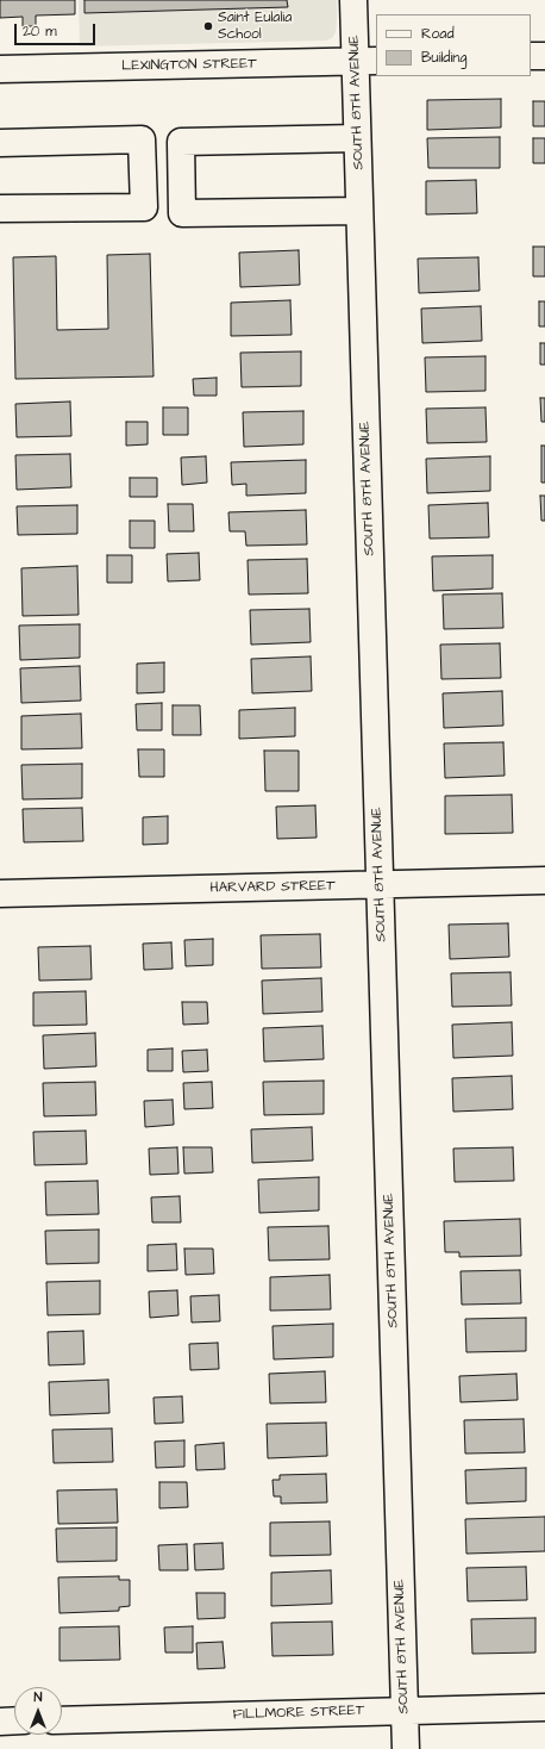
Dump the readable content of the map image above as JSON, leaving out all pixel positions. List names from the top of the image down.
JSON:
{
  "streets": {
    "street": [
      "LEXINGTON STREET",
      "SOUTH 8TH AVENUE",
      "HARVARD STREET",
      "FILLMORE STREET"
    ]
  },
  "crossings": [
    ["LEXINGTON STREET", "SOUTH 8TH AVENUE"],
    ["SOUTH 8TH AVENUE", "HARVARD STREET"],
    ["SOUTH 8TH AVENUE", "FILLMORE STREET"]
  ],
  "places": ["Saint Eulalia School"],
  "legend": ["Road", "Building"],
  "scale_bar": "20 m",
  "north": "top"
}
